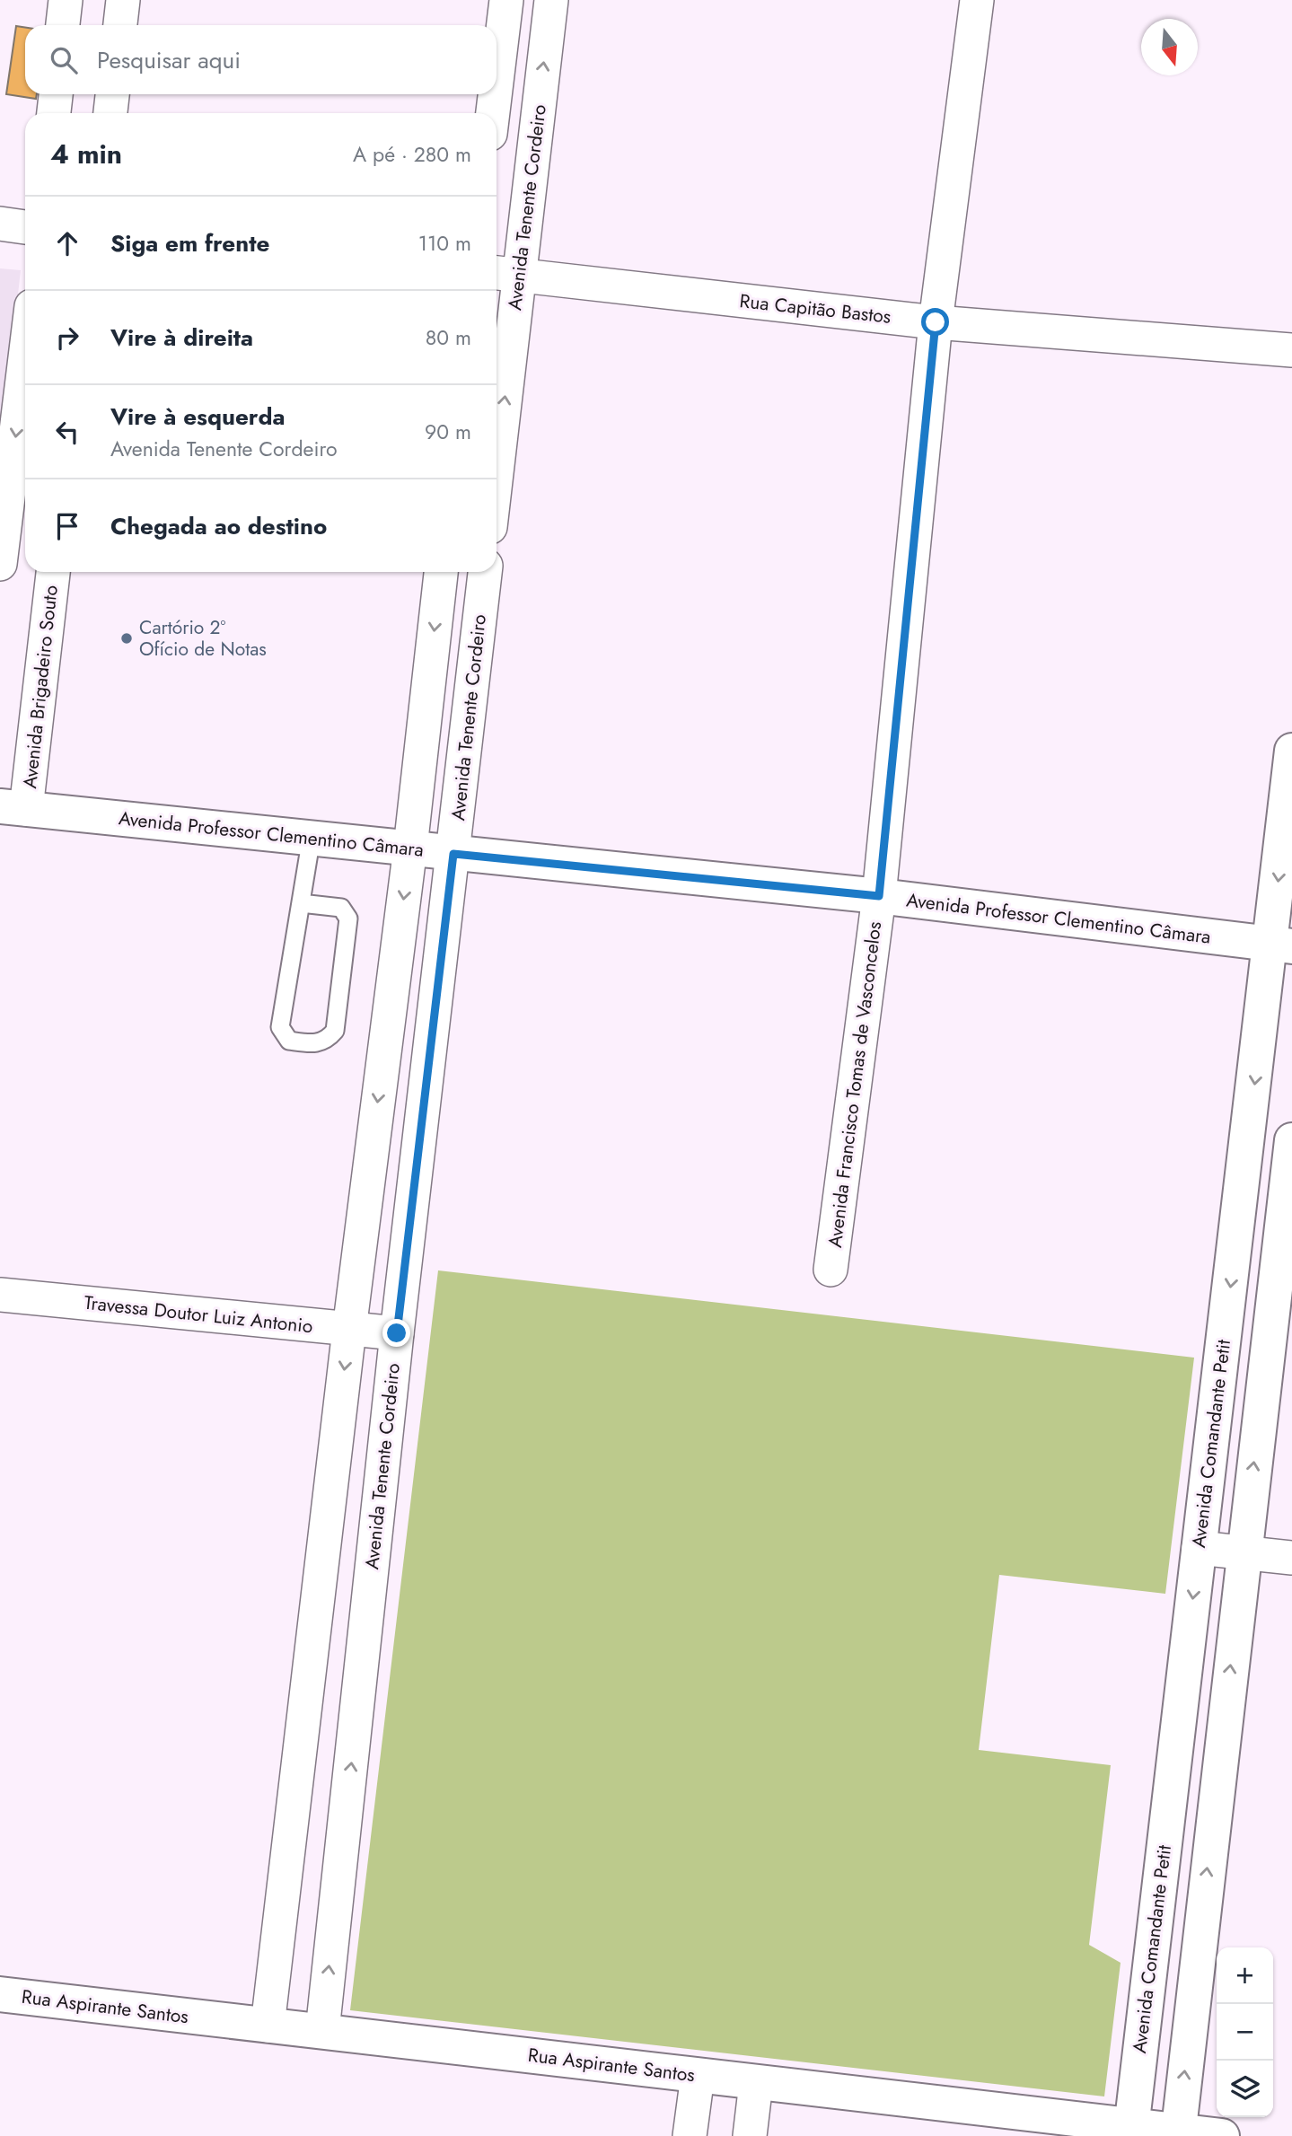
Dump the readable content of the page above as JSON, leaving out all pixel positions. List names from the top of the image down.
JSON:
{
  "streets": {
    "main road": ["Avenida Professor Clementino Câmara", "Avenida Comandante Petit", "Rua Aspirante Santos"],
    "street": [
      "Avenida Tenente Cordeiro",
      "Rua Capitão Bastos",
      "Avenida Brigadeiro Souto",
      "Avenida Francisco Tomas de Vasconcelos",
      "Travessa Doutor Luiz Antonio"
    ]
  },
  "crossings": [
    ["Avenida Tenente Cordeiro", "Rua Capitão Bastos"],
    ["Avenida Tenente Cordeiro", "Avenida Professor Clementino Câmara"],
    ["Avenida Tenente Cordeiro", "Travessa Doutor Luiz Antonio"],
    ["Avenida Tenente Cordeiro", "Rua Aspirante Santos"],
    ["Rua Capitão Bastos", "Avenida Francisco Tomas de Vasconcelos"],
    ["Avenida Brigadeiro Souto", "Avenida Professor Clementino Câmara"],
    ["Avenida Professor Clementino Câmara", "Avenida Francisco Tomas de Vasconcelos"],
    ["Avenida Professor Clementino Câmara", "Avenida Comandante Petit"],
    ["Avenida Comandante Petit", "Rua Aspirante Santos"]
  ],
  "places": ["Cartório 2º Ofício de Notas"],
  "north": "bottom",
  "page": {
    "search": "Pesquisar aqui",
    "heading": ["4 min", "A pé · 280 m"],
    "list": [
      ["Siga em frente", "110 m"],
      ["Vire à direita", "80 m"],
      ["Vire à esquerda", "Avenida Tenente Cordeiro", "90 m"],
      "Chegada ao destino"
    ],
    "map_buttons": ["+", "−"]
  }
}
